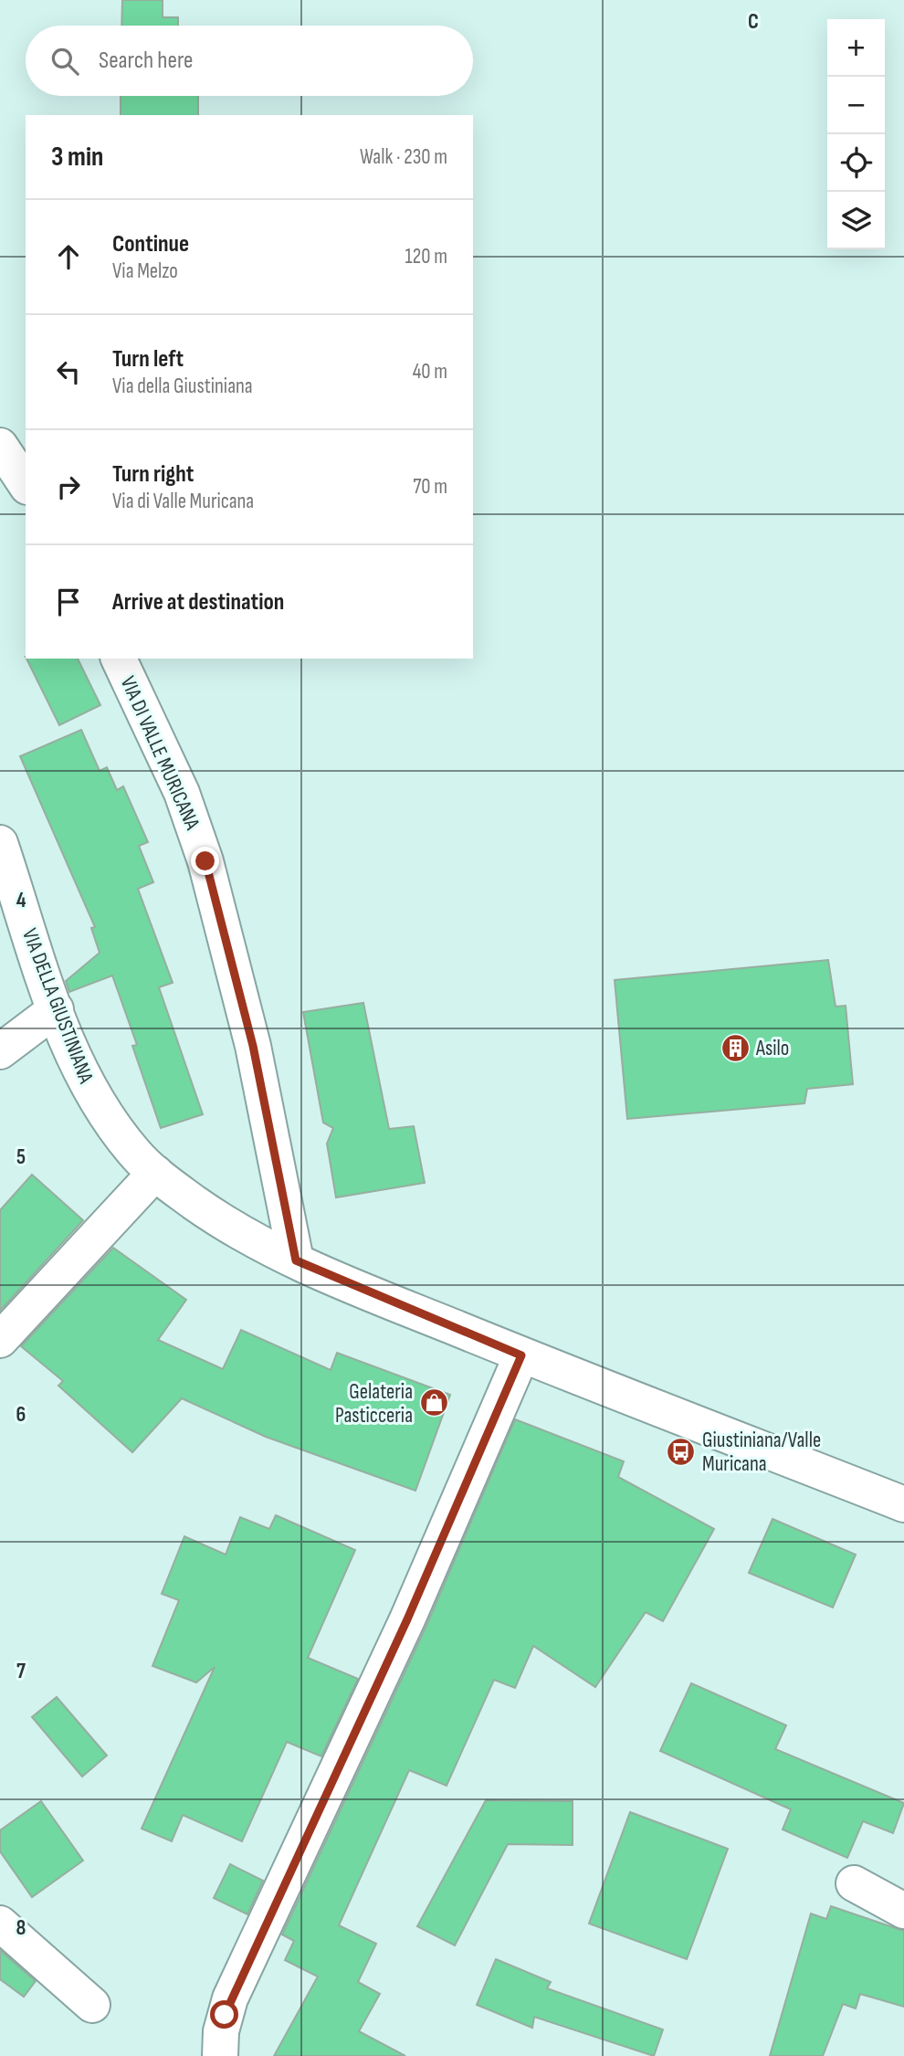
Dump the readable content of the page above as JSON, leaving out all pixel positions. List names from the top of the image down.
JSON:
{
  "streets": {
    "street": ["VIA DI VALLE MURICANA", "VIA DELLA GIUSTINIANA"]
  },
  "crossings": [
    ["VIA DI VALLE MURICANA", "VIA DELLA GIUSTINIANA"]
  ],
  "places": {
    "building": ["Asilo"],
    "shop": ["Gelateria Pasticceria"],
    "bus stop": ["Giustiniana/Valle Muricana"]
  },
  "page": {
    "map_buttons": ["+", "−"],
    "search": "Search here",
    "heading": ["3 min", "Walk · 230 m"],
    "list": [
      ["Continue", "Via Melzo", "120 m"],
      ["Turn left", "Via della Giustiniana", "40 m"],
      ["Turn right", "Via di Valle Muricana", "70 m"],
      "Arrive at destination"
    ]
  },
  "grid": {
    "columns": ["C"],
    "rows": [
      "4",
      "5",
      "6",
      "7",
      "8"
    ]
  }
}
